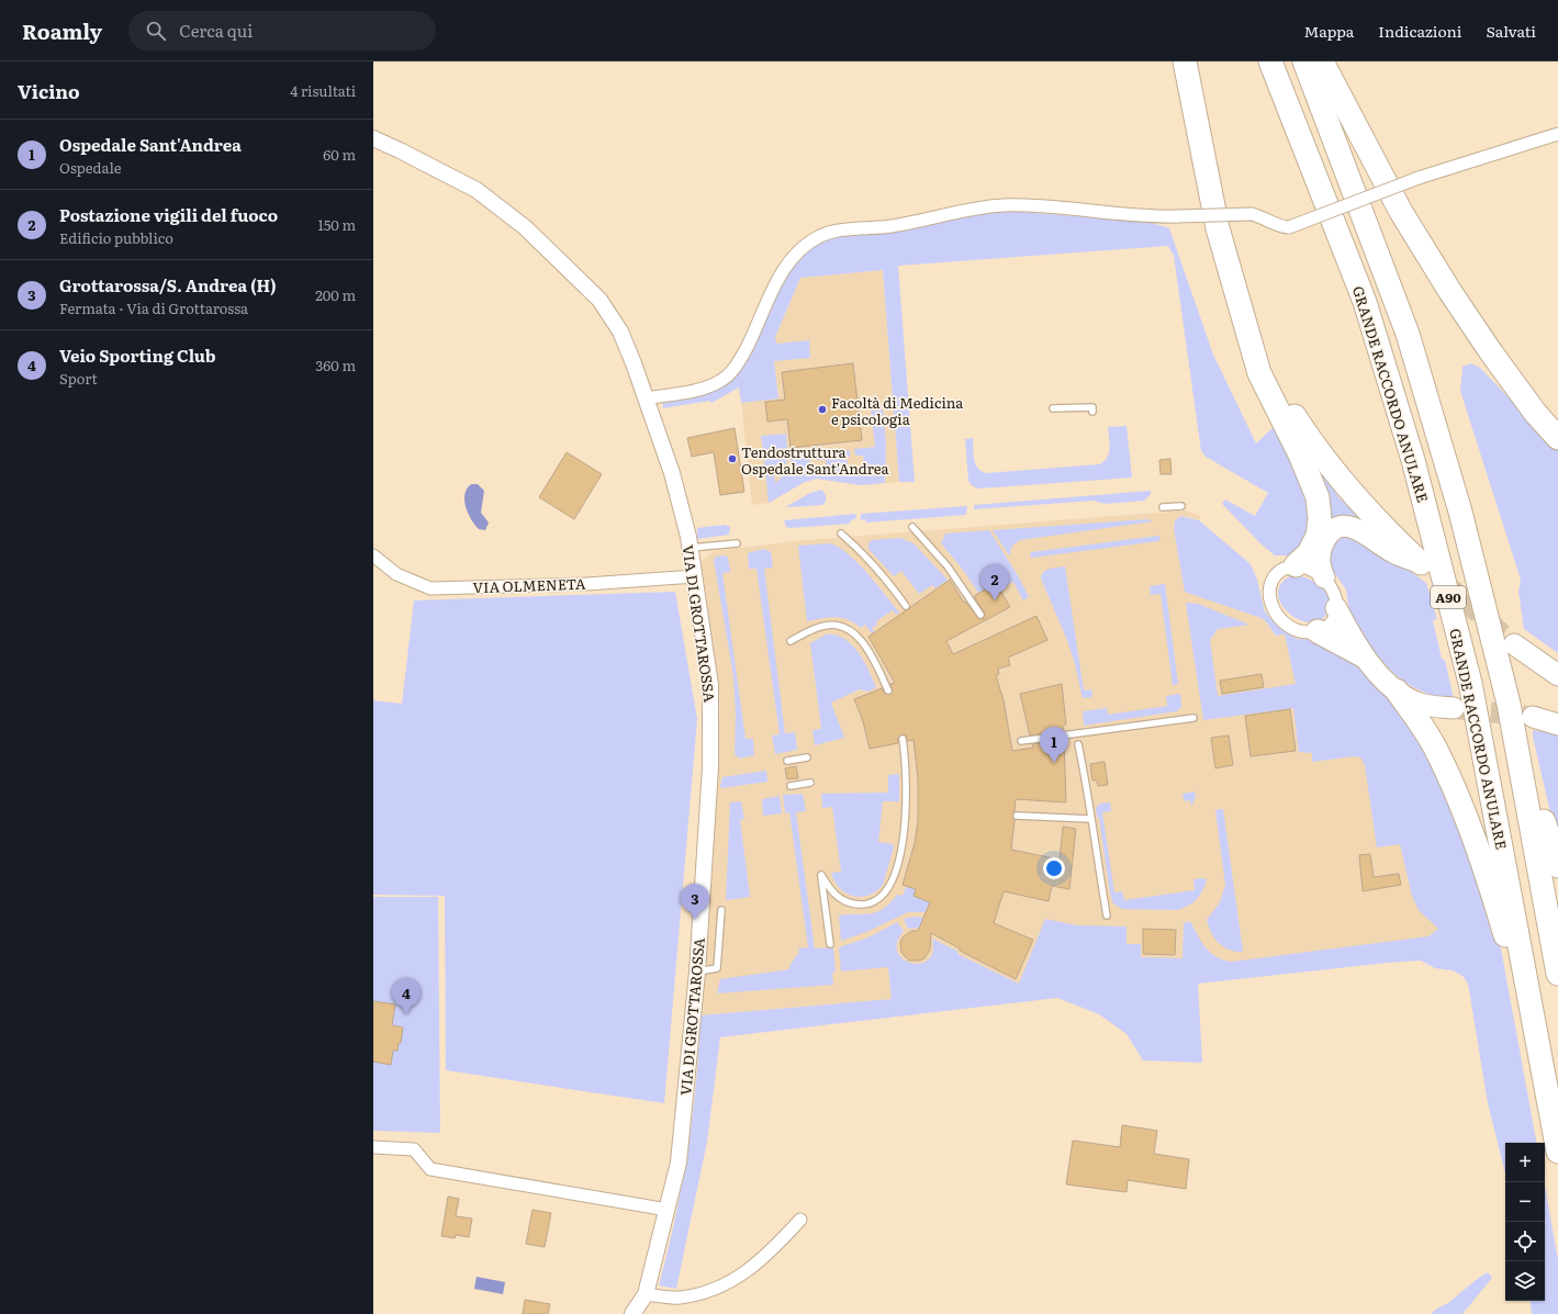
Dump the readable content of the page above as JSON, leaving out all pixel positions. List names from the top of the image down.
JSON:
{
  "streets": {
    "highway": ["GRANDE RACCORDO ANULARE", "A90"],
    "street": ["VIA OLMENETA", "VIA DI GROTTAROSSA"]
  },
  "crossings": [
    ["VIA OLMENETA", "VIA DI GROTTAROSSA"]
  ],
  "places": ["Facoltà di Medicina e psicologia", "Tendostruttura Ospedale Sant'Andrea"],
  "page": {
    "header": "Roamly",
    "search": "Cerca qui",
    "nav": ["Mappa", "Indicazioni", "Salvati"],
    "heading": ["Vicino", "4 risultati"],
    "list": [
      {
        "mark": "1",
        "name": "Ospedale Sant'Andrea",
        "note": "Ospedale",
        "value": "60 m"
      },
      {
        "mark": "2",
        "name": "Postazione vigili del fuoco",
        "note": "Edificio pubblico",
        "value": "150 m"
      },
      {
        "mark": "3",
        "name": "Grottarossa/S. Andrea (H)",
        "note": "Fermata · Via di Grottarossa",
        "value": "200 m"
      },
      {
        "mark": "4",
        "name": "Veio Sporting Club",
        "note": "Sport",
        "value": "360 m"
      }
    ],
    "pins": [
      "2",
      "1",
      "3",
      "4"
    ],
    "map_buttons": ["+", "−"]
  }
}
